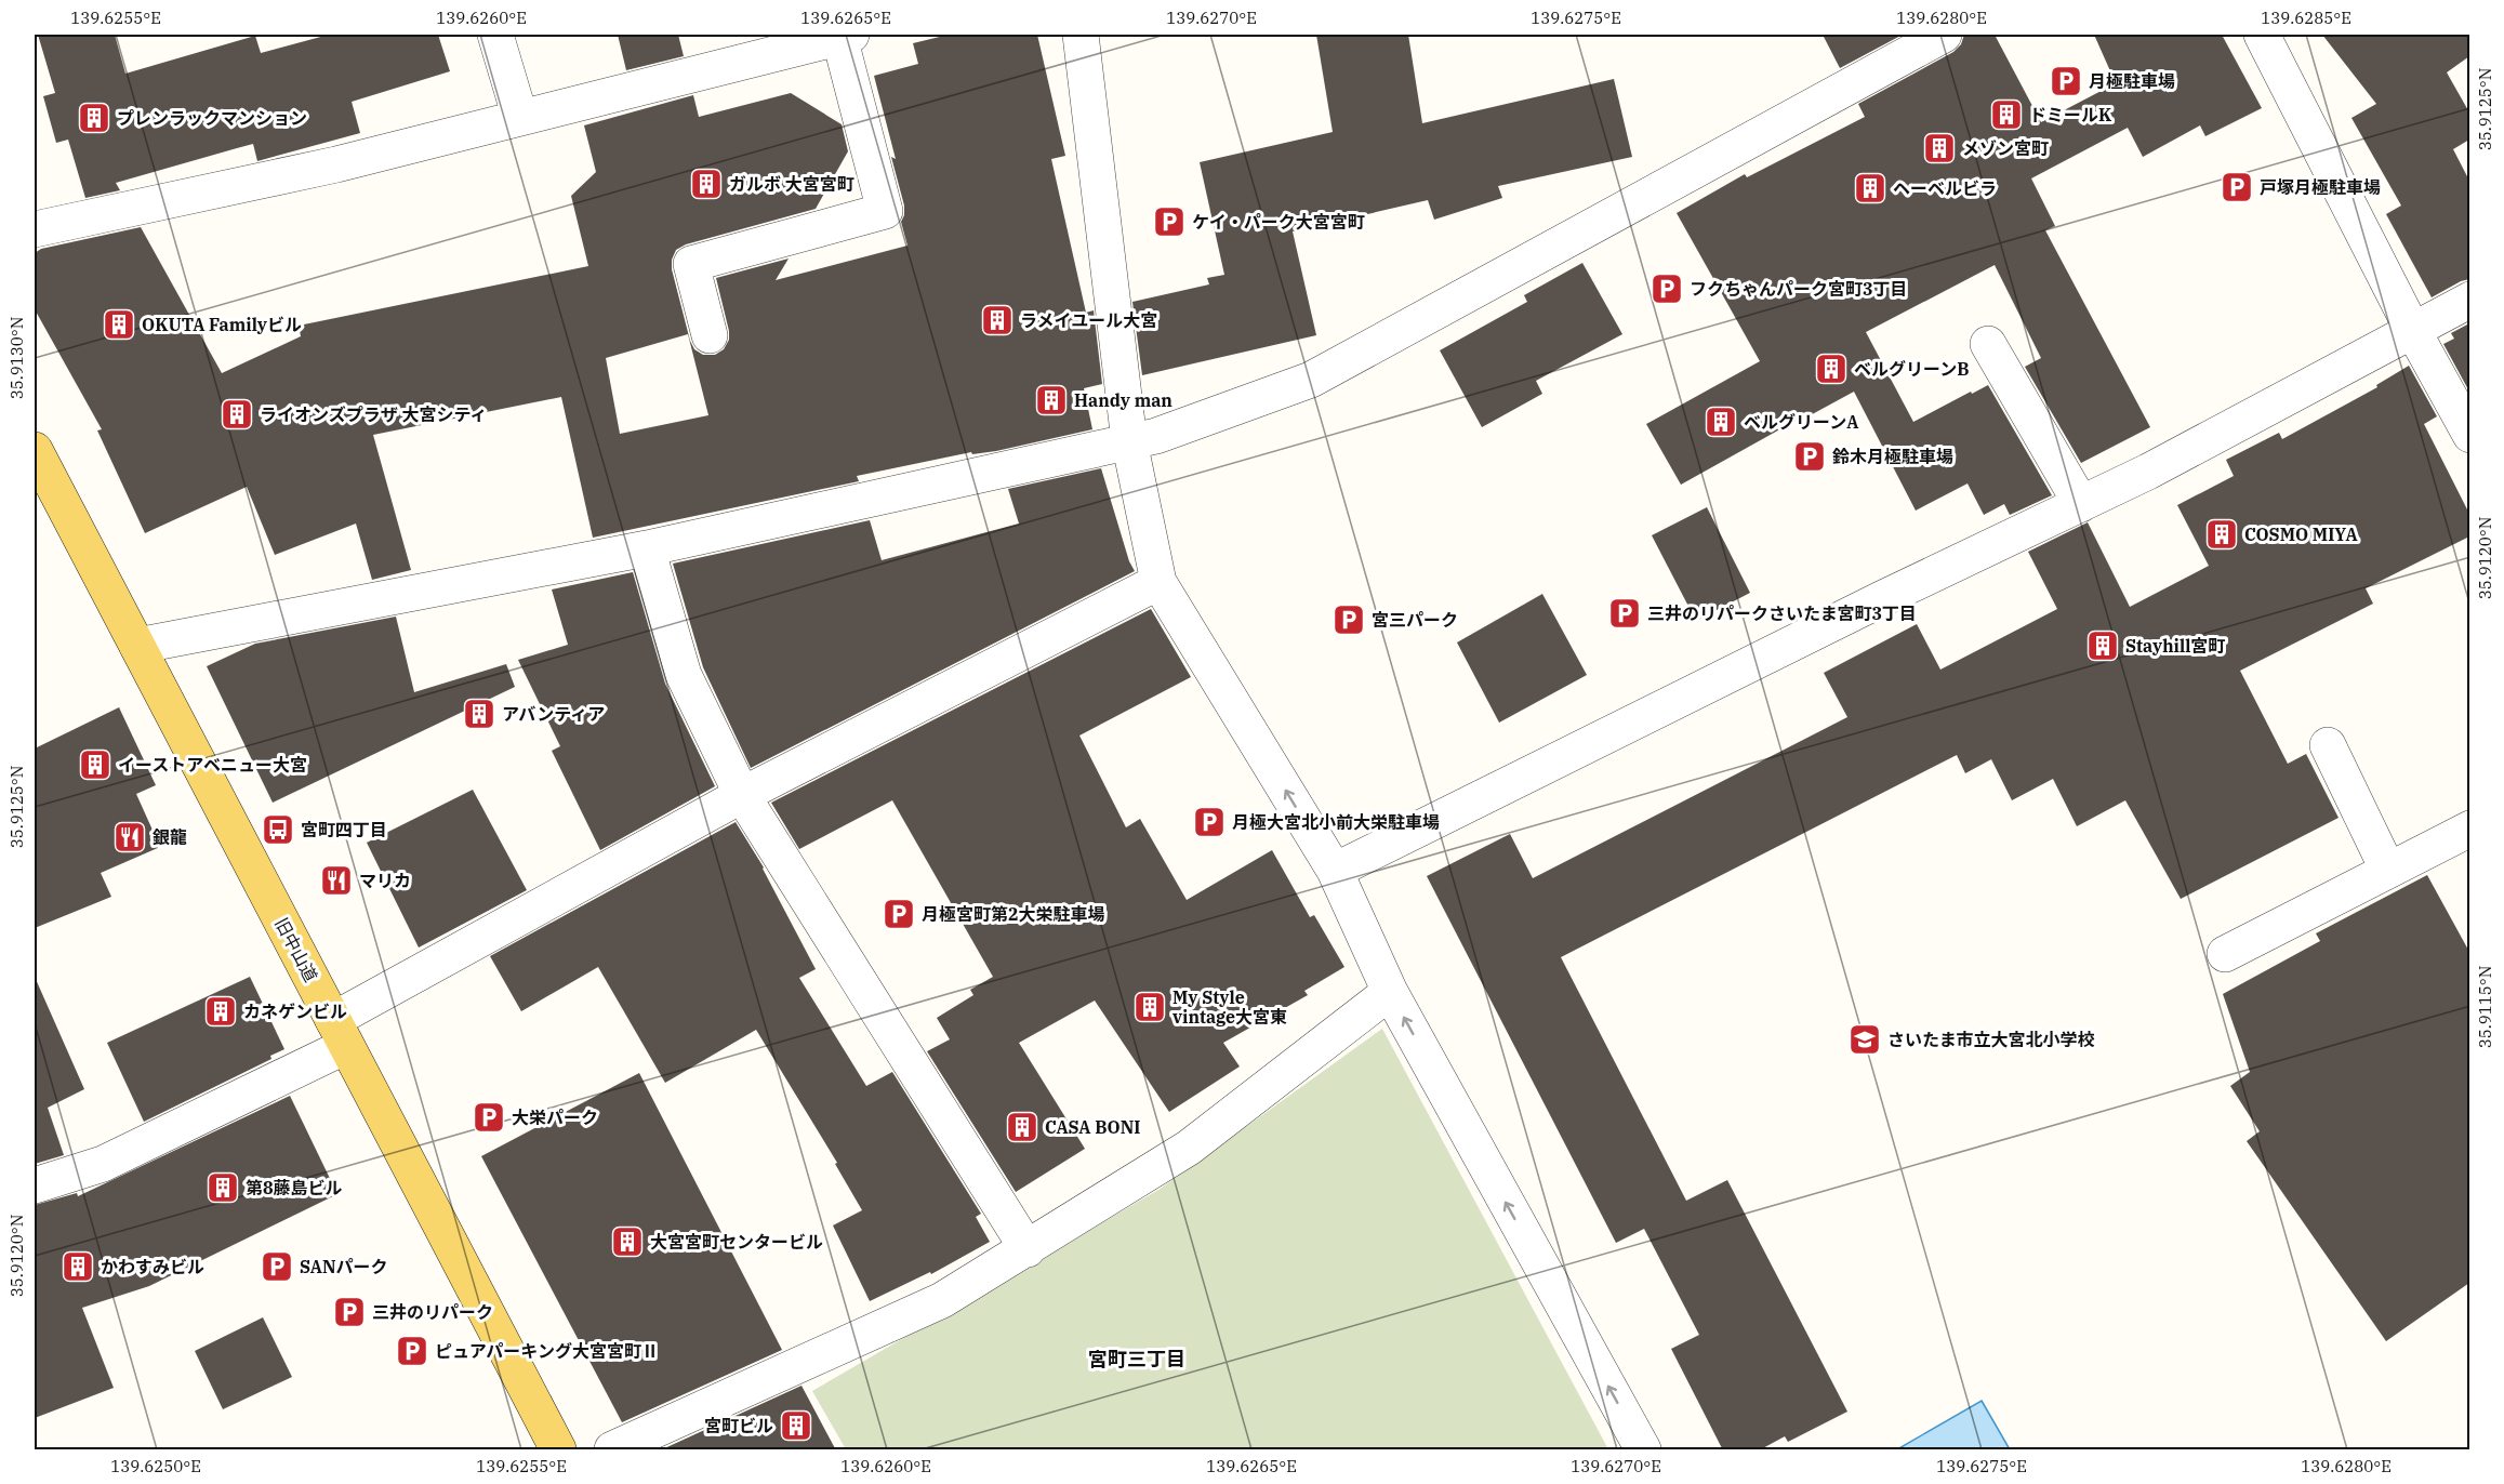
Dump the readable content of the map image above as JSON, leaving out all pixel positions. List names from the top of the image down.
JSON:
{
  "streets": {
    "main road": ["旧中山道"]
  },
  "districts": ["宮町三丁目"],
  "places": {
    "parking": [
      "月極駐車場",
      "戸塚月極駐車場",
      "ケイ・パーク大宮宮町",
      "フクちゃんパーク宮町3丁目",
      "鈴木月極駐車場",
      "三井のリパークさいたま宮町3丁目",
      "宮三パーク",
      "月極大宮北小前大栄駐車場",
      "月極宮町第2大栄駐車場",
      "大栄パーク",
      "SANパーク",
      "三井のリパーク",
      "ピュアパーキング大宮宮町Ⅱ"
    ],
    "building": [
      "ドミールK",
      "プレンラックマンション",
      "メゾン宮町",
      "ガルボ 大宮宮町",
      "ヘーベルビラ",
      "ラメイユール大宮",
      "OKUTA Familyビル",
      "ベルグリーンB",
      "Handy man",
      "ライオンズプラザ 大宮シティ",
      "ベルグリーンA",
      "COSMO MIYA",
      "Stayhill宮町",
      "アバンティア",
      "イーストアベニュー大宮",
      "My Style vintage大宮東",
      "カネゲンビル",
      "CASA BONI",
      "第8藤島ビル",
      "大宮宮町センタービル",
      "かわすみビル",
      "宮町ビル"
    ],
    "bus stop": ["宮町四丁目"],
    "restaurant": ["銀龍", "マリカ"],
    "school or university": ["さいたま市立大宮北小学校"]
  },
  "coordinates": [
    "139.6255°E",
    "139.6260°E",
    "139.6265°E",
    "139.6270°E",
    "139.6275°E",
    "139.6280°E",
    "139.6285°E",
    "35.9125°N",
    "35.9130°N",
    "35.9120°N",
    "35.9115°N",
    "139.6250°E"
  ]
}
